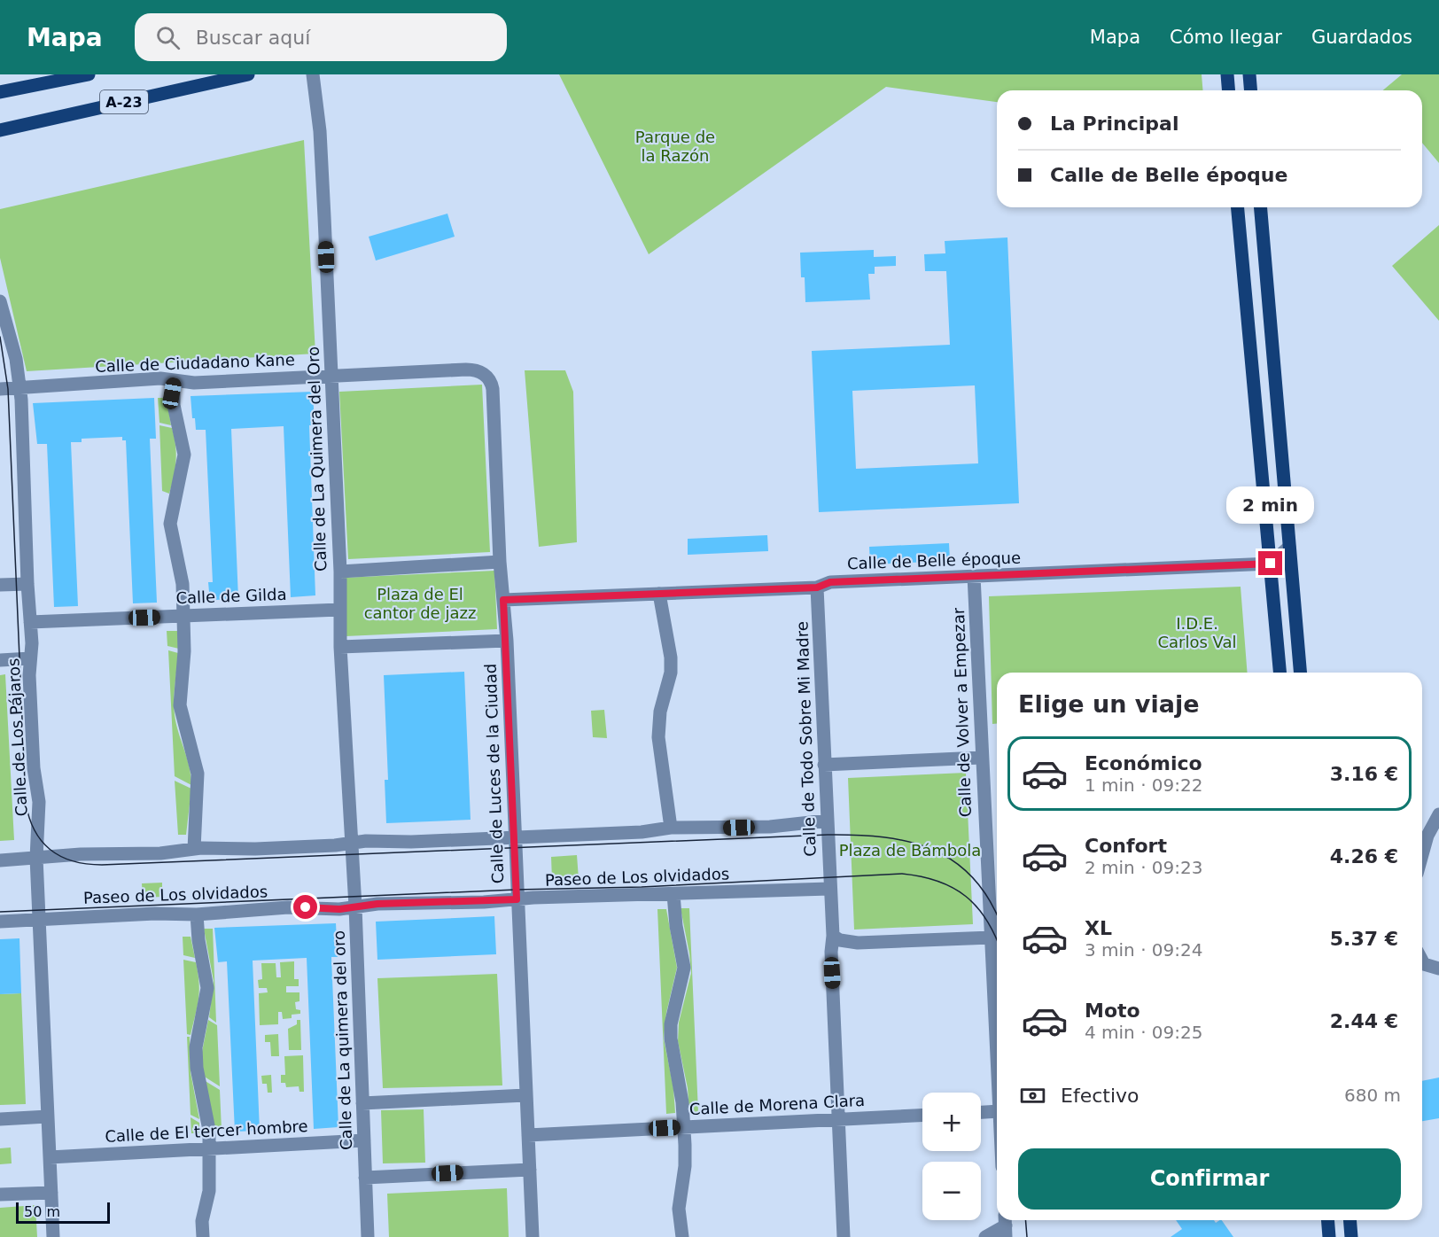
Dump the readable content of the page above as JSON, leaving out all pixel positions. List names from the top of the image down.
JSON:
{
  "streets": {
    "main road": ["A-23"],
    "street": [
      "Calle de Ciudadano Kane",
      "Calle de La Quimera del Oro",
      "Calle de Belle époque",
      "Calle de Gilda",
      "Calle de Volver a Empezar",
      "Calle de Los Pájaros",
      "Calle de Todo Sobre Mi Madre",
      "Calle de Luces de la Ciudad",
      "Paseo de Los olvidados",
      "Calle de La quimera del oro",
      "Calle de Morena Clara",
      "Calle de El tercer hombre"
    ]
  },
  "crossings": [
    ["Calle de Ciudadano Kane", "Calle de La Quimera del Oro"],
    ["Calle de Ciudadano Kane", "Calle de Los Pájaros"],
    ["Calle de Ciudadano Kane", "Calle de Luces de la Ciudad"],
    ["Calle de La Quimera del Oro", "Calle de Gilda"],
    ["Calle de La Quimera del Oro", "Calle de La quimera del oro"],
    ["Calle de Belle époque", "Calle de Volver a Empezar"],
    ["Calle de Belle époque", "Calle de Todo Sobre Mi Madre"],
    ["Calle de Belle époque", "Calle de Luces de la Ciudad"],
    ["Calle de Gilda", "Calle de Los Pájaros"],
    ["Calle de Los Pájaros", "Paseo de Los olvidados"],
    ["Calle de Los Pájaros", "Calle de El tercer hombre"],
    ["Calle de Todo Sobre Mi Madre", "Paseo de Los olvidados"],
    ["Calle de Luces de la Ciudad", "Paseo de Los olvidados"],
    ["Calle de Luces de la Ciudad", "Calle de Morena Clara"],
    ["Paseo de Los olvidados", "Calle de La quimera del oro"],
    ["Calle de La quimera del oro", "Calle de El tercer hombre"]
  ],
  "parks": [
    "Parque de la Razón",
    "Plaza de El cantor de jazz",
    "I.D.E. Carlos Val",
    "Plaza de Bámbola"
  ],
  "scale_bar": "50 m",
  "page": {
    "header": "Mapa",
    "search": "Buscar aquí",
    "nav": ["Mapa", "Cómo llegar", "Guardados"],
    "banner": ["La Principal", "Calle de Belle époque"],
    "bubble": "2 min",
    "heading": "Elige un viaje",
    "list": [
      {
        "name": "Económico",
        "note": "1 min · 09:22",
        "value": "3.16 €"
      },
      {
        "name": "Confort",
        "note": "2 min · 09:23",
        "value": "4.26 €"
      },
      {
        "name": "XL",
        "note": "3 min · 09:24",
        "value": "5.37 €"
      },
      {
        "name": "Moto",
        "note": "4 min · 09:25",
        "value": "2.44 €"
      }
    ],
    "pay": ["Efectivo", "680 m"],
    "map_buttons": ["+", "−"],
    "buttons": "Confirmar",
    "scale": "50 m"
  }
}
